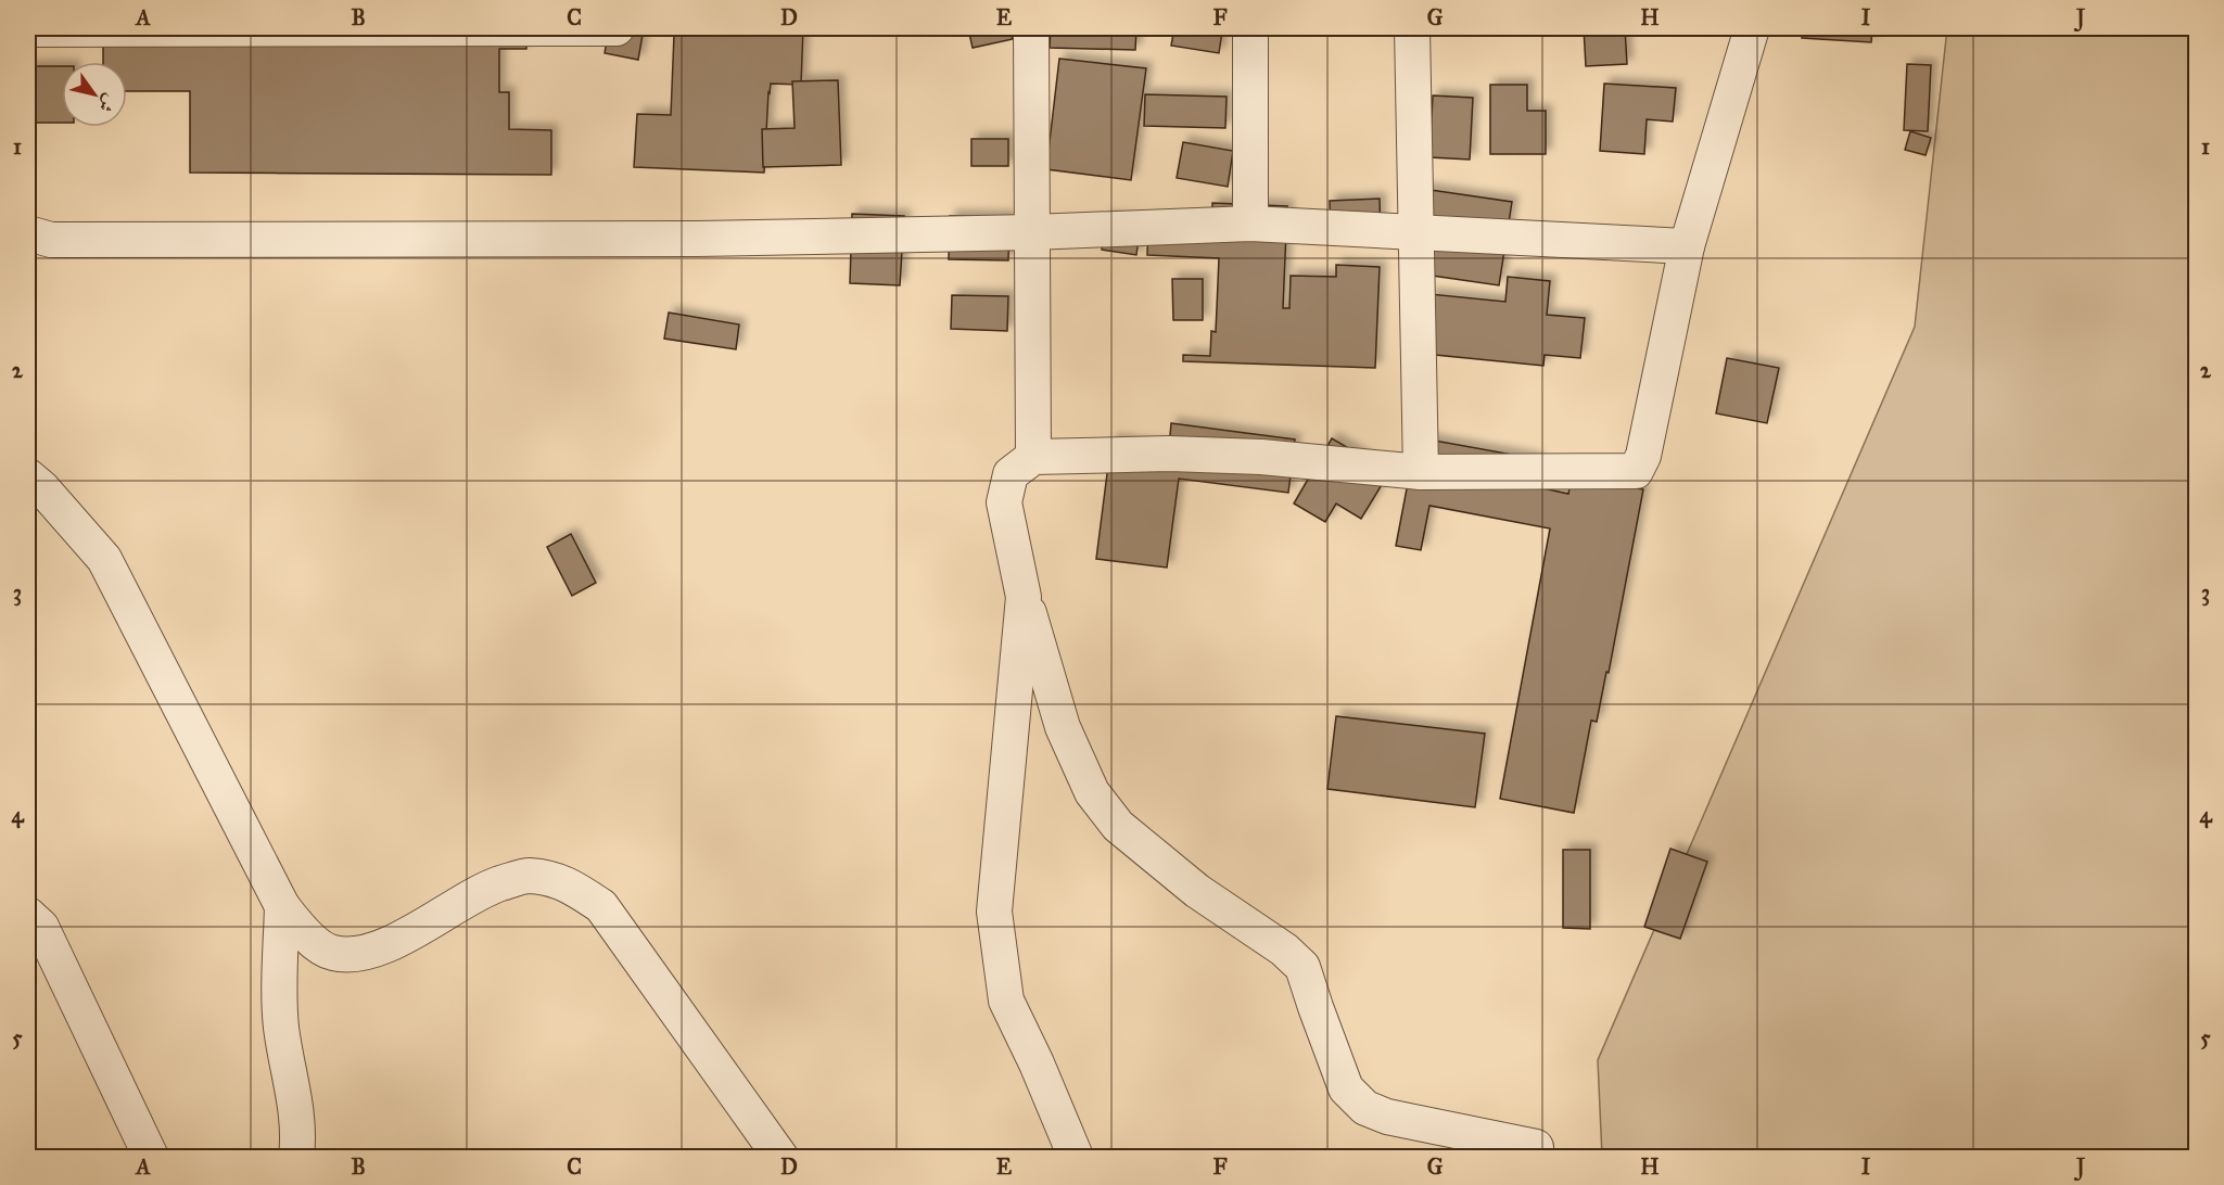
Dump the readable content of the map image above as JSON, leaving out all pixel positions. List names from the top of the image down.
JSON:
{
  "north": "bottom right",
  "grid": {
    "columns": [
      "A",
      "B",
      "C",
      "D",
      "E",
      "F",
      "G",
      "H",
      "I",
      "J"
    ],
    "rows": [
      "1",
      "2",
      "3",
      "4",
      "5"
    ]
  }
}
